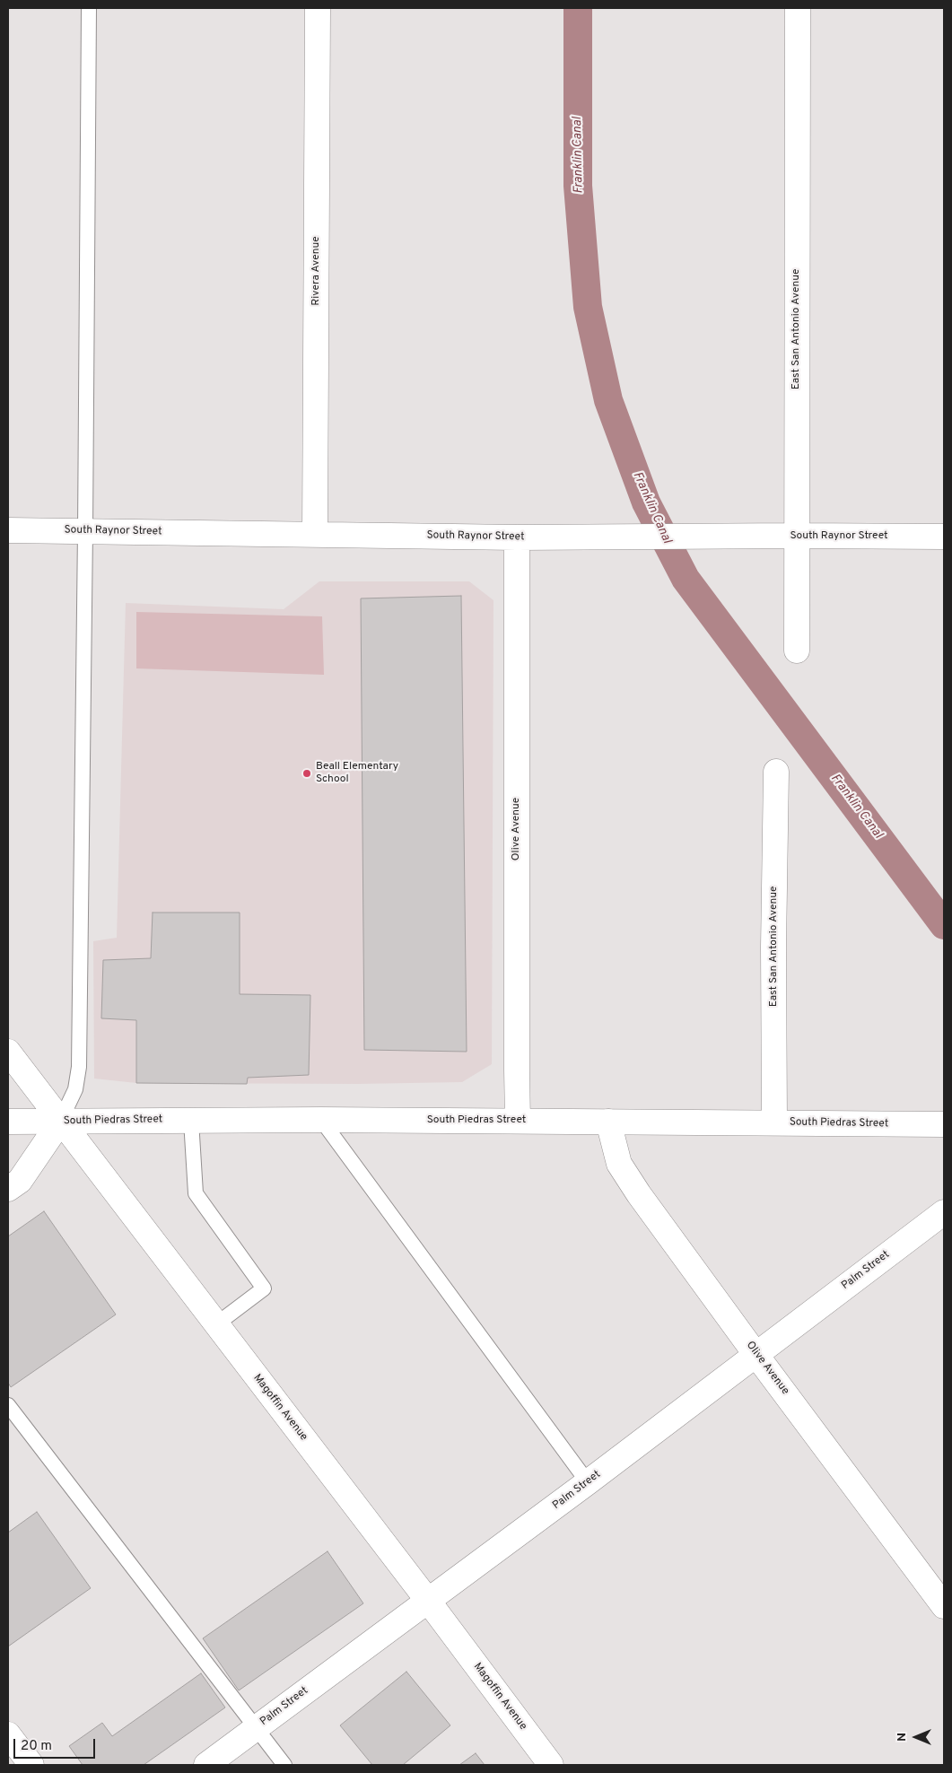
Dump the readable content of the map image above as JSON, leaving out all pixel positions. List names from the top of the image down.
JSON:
{
  "streets": {
    "street": [
      "Rivera Avenue",
      "East San Antonio Avenue",
      "South Raynor Street",
      "Olive Avenue",
      "South Piedras Street",
      "Palm Street",
      "Magoffin Avenue"
    ]
  },
  "crossings": [
    ["Rivera Avenue", "South Raynor Street"],
    ["East San Antonio Avenue", "South Raynor Street"],
    ["East San Antonio Avenue", "South Piedras Street"],
    ["South Raynor Street", "Olive Avenue"],
    ["Olive Avenue", "South Piedras Street"],
    ["Olive Avenue", "Palm Street"],
    ["South Piedras Street", "Magoffin Avenue"],
    ["Palm Street", "Magoffin Avenue"]
  ],
  "water": ["Franklin Canal"],
  "places": ["Beall Elementary School"],
  "scale_bar": "20 m",
  "north": "left"
}
